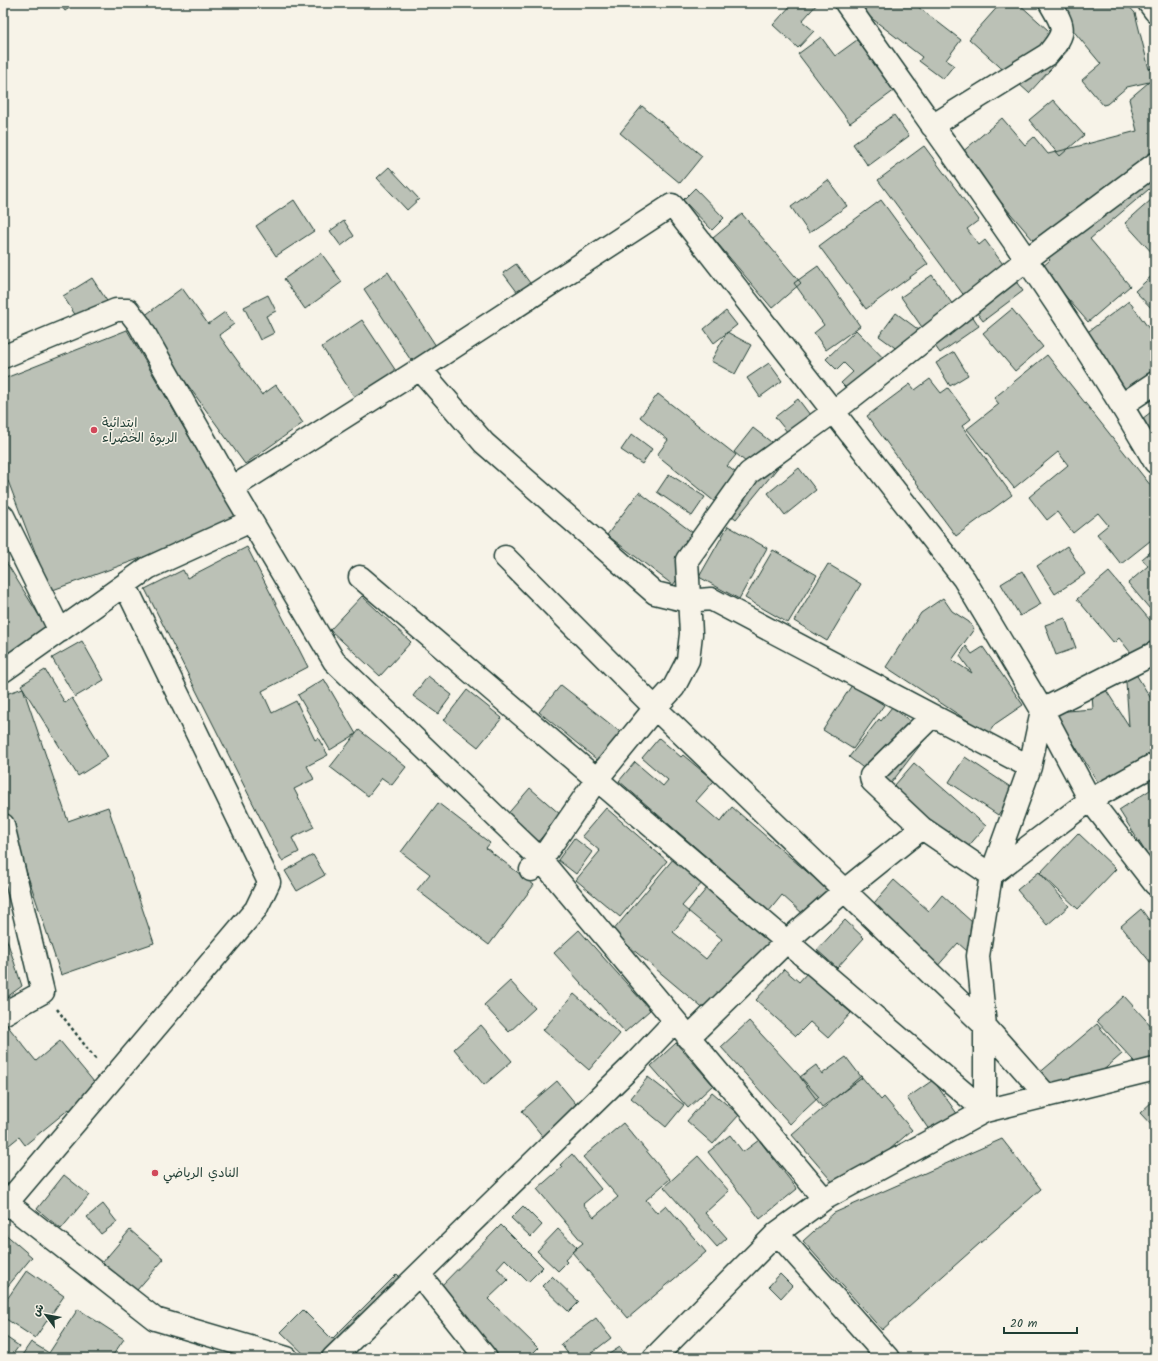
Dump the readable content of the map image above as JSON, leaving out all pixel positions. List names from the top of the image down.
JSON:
{
  "places": ["ابتدائية الربوة الخضراء", "النادي الرياضي"],
  "scale_bar": "20 m",
  "north": "top left"
}
